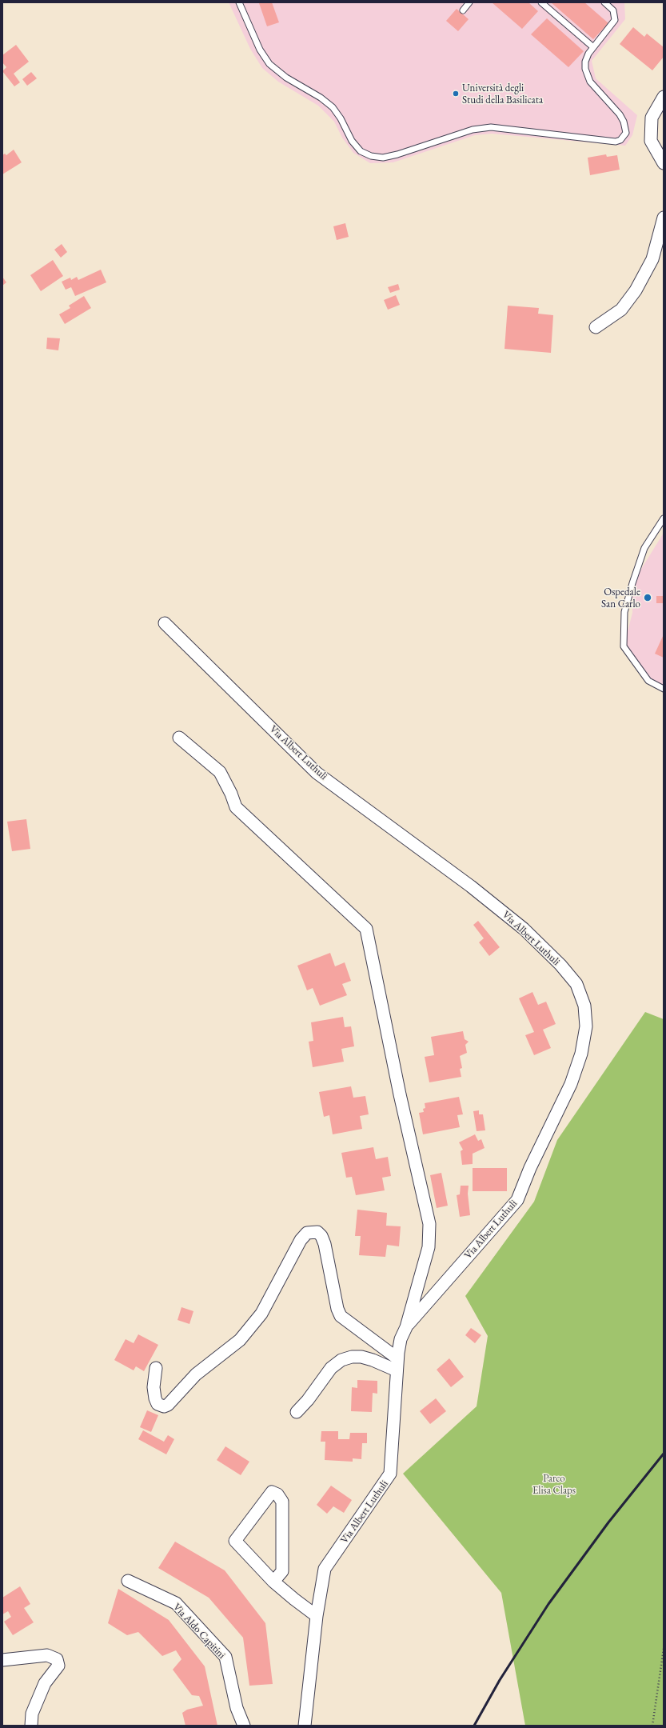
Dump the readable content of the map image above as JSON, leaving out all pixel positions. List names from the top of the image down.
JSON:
{
  "streets": {
    "street": ["Via Albert Luthuli", "Via Aldo Capitini"]
  },
  "parks": ["Parco Elisa Claps"],
  "places": ["Università degli Studi della Basilicata", "Ospedale San Carlo"]
}
